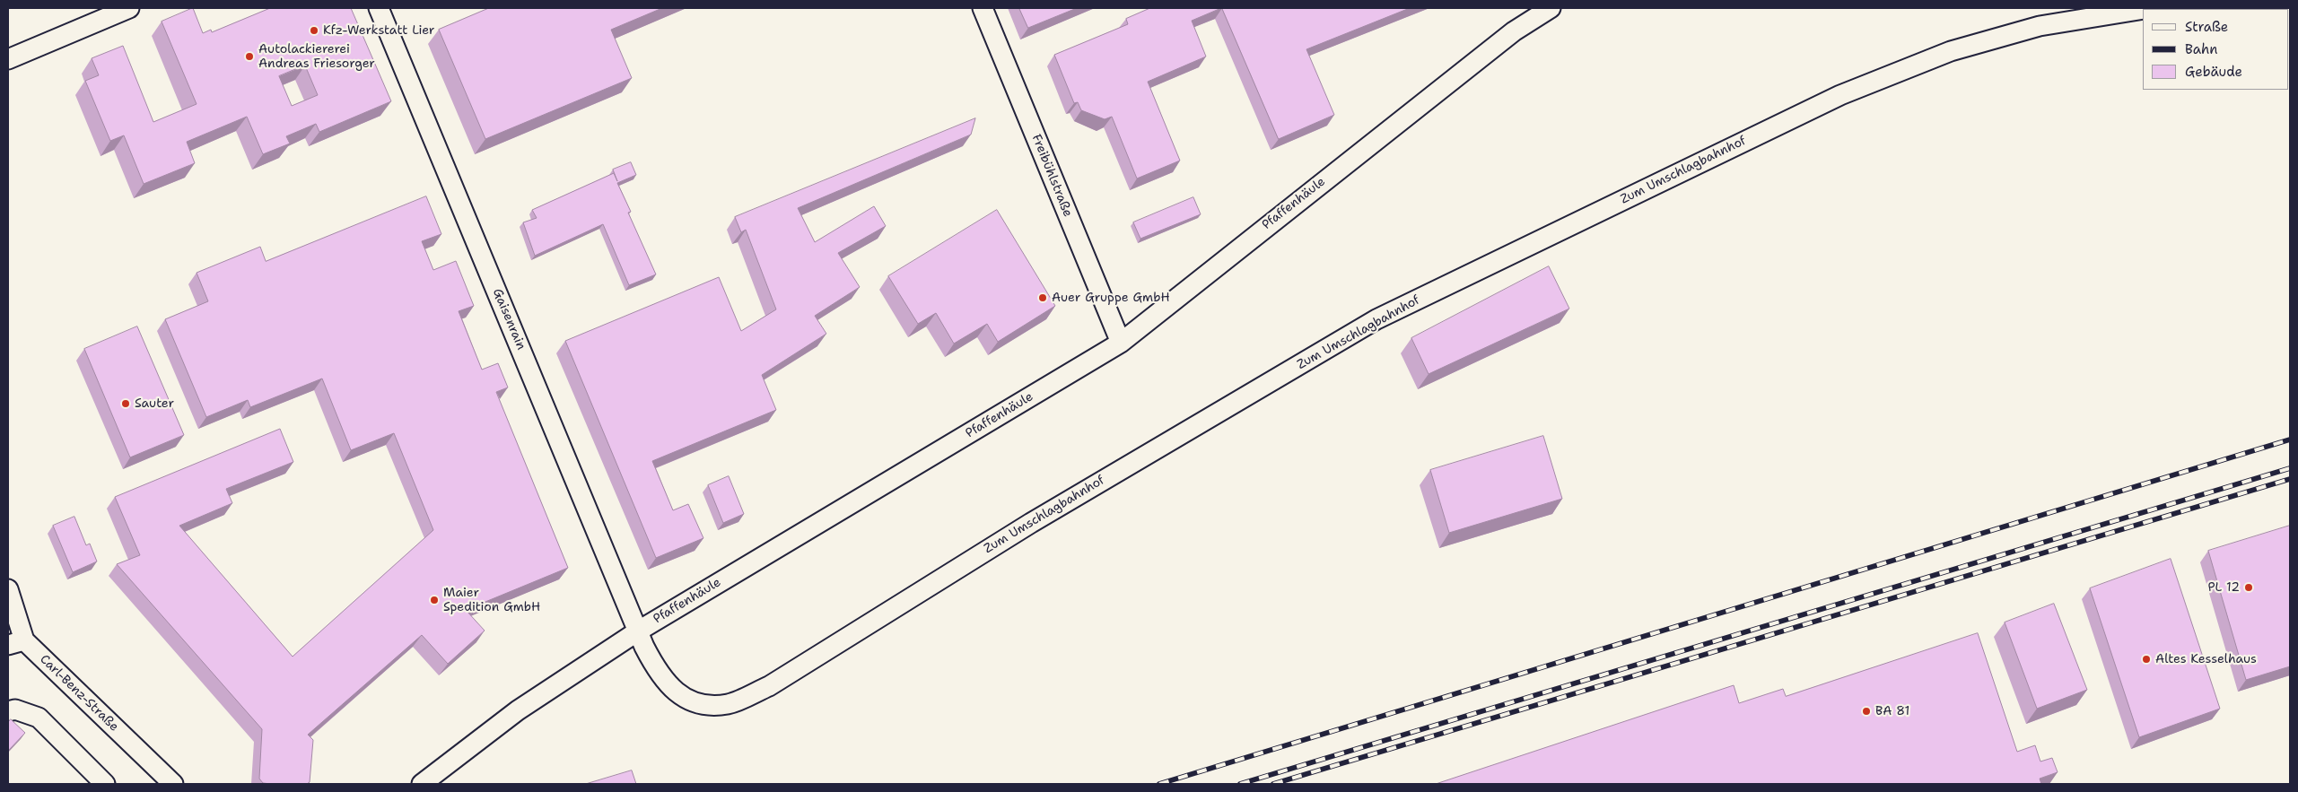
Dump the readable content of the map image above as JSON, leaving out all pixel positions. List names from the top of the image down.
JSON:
{
  "streets": {
    "street": [
      "Zum Umschlagbahnhof",
      "Freibühlstraße",
      "Pfaffenhäule",
      "Gaisenrain",
      "Carl-Benz-Straße"
    ]
  },
  "crossings": [
    ["Zum Umschlagbahnhof", "Pfaffenhäule"],
    ["Zum Umschlagbahnhof", "Gaisenrain"],
    ["Freibühlstraße", "Pfaffenhäule"],
    ["Pfaffenhäule", "Gaisenrain"]
  ],
  "places": [
    "Kfz-Werkstatt Lier",
    "Autolackiererei Andreas Friesorger",
    "Auer Gruppe GmbH",
    "Sauter",
    "PL 12",
    "Maier Spedition GmbH",
    "Altes Kesselhaus",
    "BA 81"
  ],
  "legend": ["Straße", "Bahn", "Gebäude"]
}
